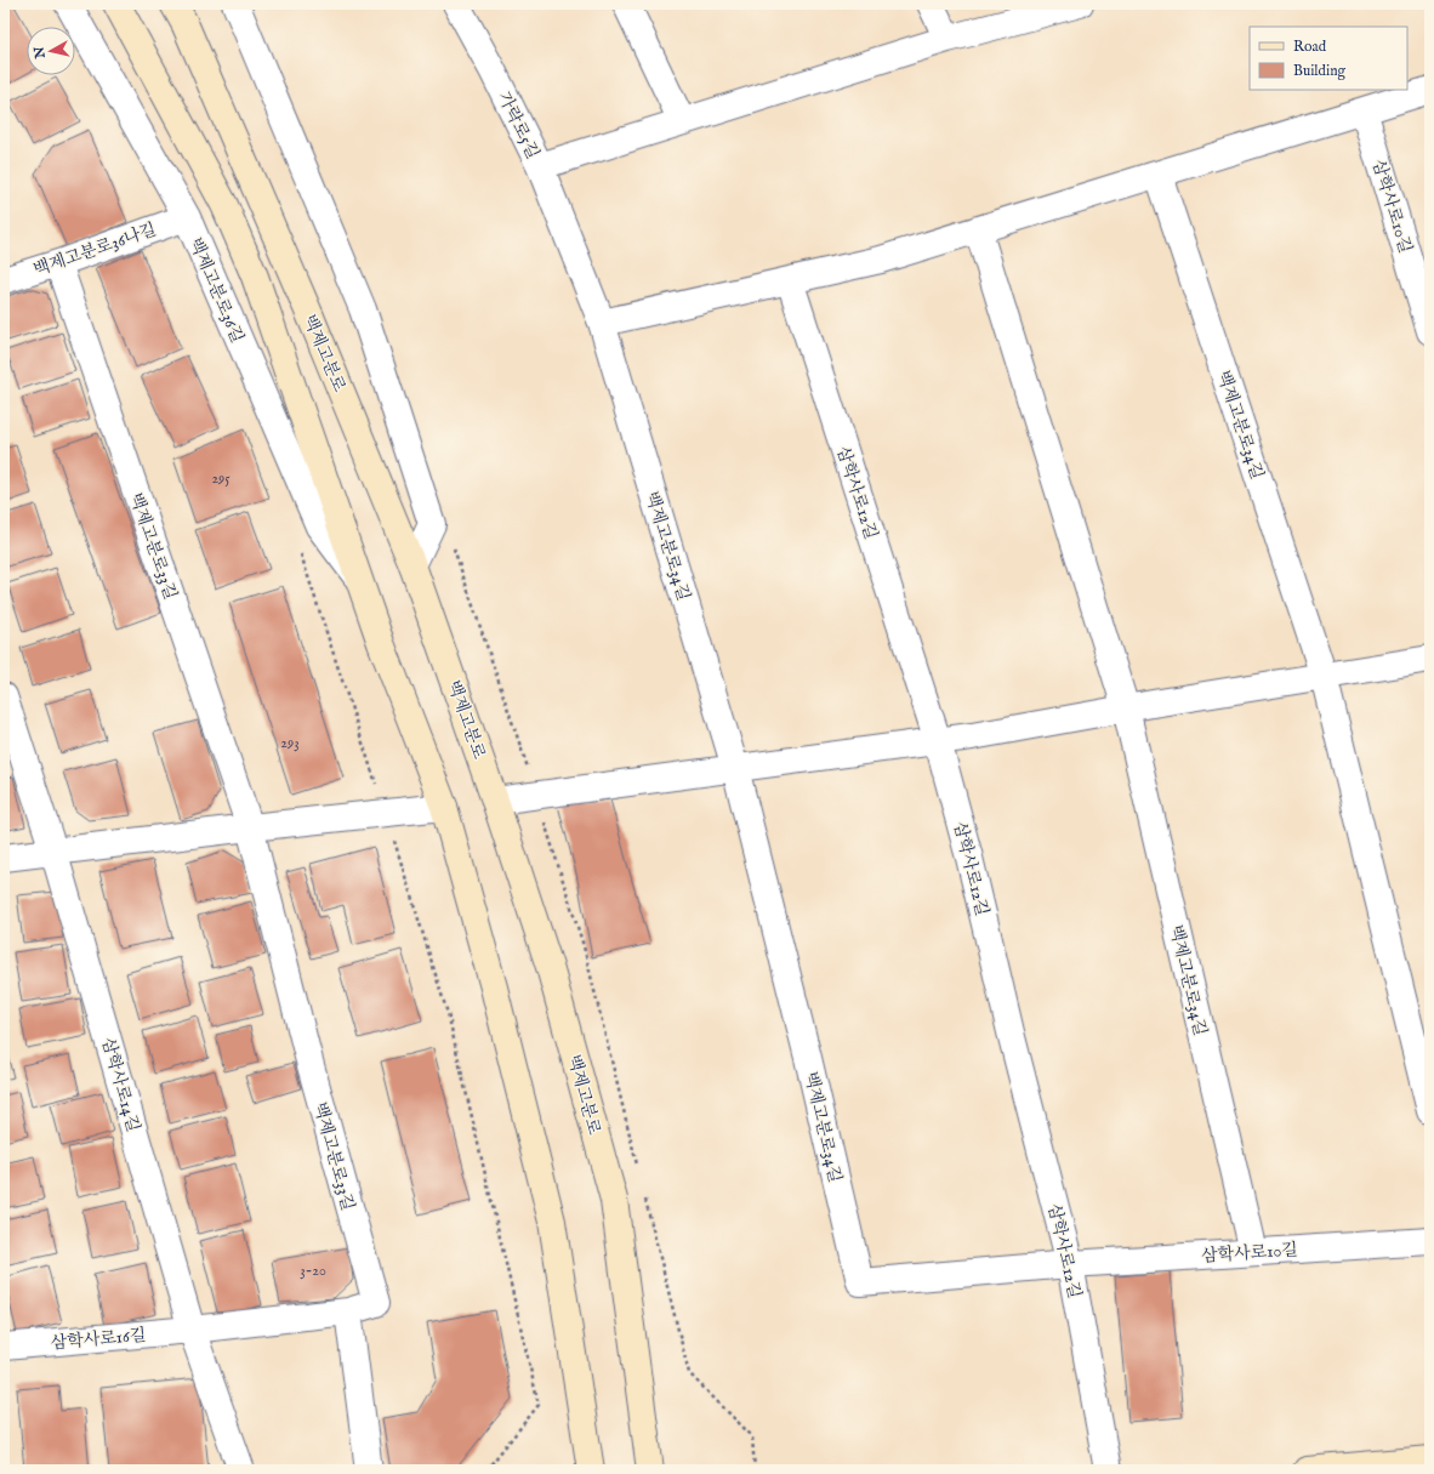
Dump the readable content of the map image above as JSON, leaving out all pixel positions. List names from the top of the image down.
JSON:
{
  "streets": {
    "main road": ["백제고분로"],
    "street": [
      "가락로5길",
      "삼학사로10길",
      "백제고분로36나길",
      "백제고분로36길",
      "백제고분로34길",
      "삼학사로12길",
      "백제고분로33길",
      "삼학사로14길",
      "삼학사로16길"
    ]
  },
  "crossings": [
    ["가락로5길", "백제고분로34길"],
    ["삼학사로10길", "백제고분로34길"],
    ["삼학사로10길", "삼학사로12길"],
    ["백제고분로36나길", "백제고분로36길"],
    ["백제고분로36나길", "백제고분로33길"],
    ["백제고분로34길", "삼학사로12길"],
    ["백제고분로33길", "삼학사로14길"],
    ["백제고분로33길", "삼학사로16길"],
    ["삼학사로14길", "삼학사로16길"]
  ],
  "house_numbers": ["295", "293", "3-20"],
  "legend": ["Road", "Building"],
  "north": "left"
}
